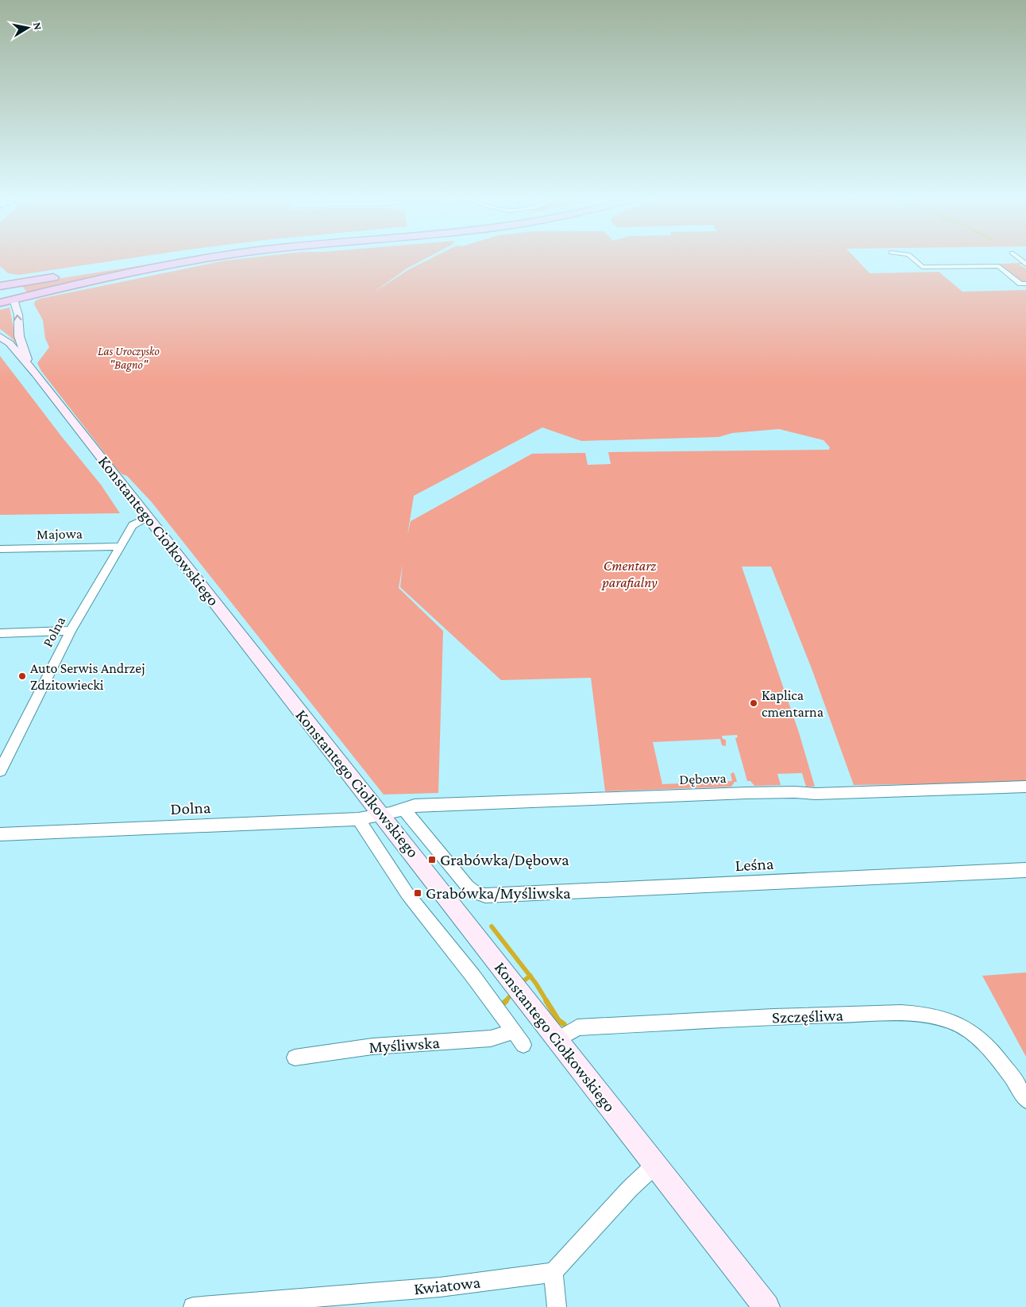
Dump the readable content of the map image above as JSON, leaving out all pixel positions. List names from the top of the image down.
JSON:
{
  "streets": {
    "street": [
      "Konstantego Ciołkowskiego",
      "Majowa",
      "Polna",
      "Dębowa",
      "Dolna",
      "Leśna",
      "Szczęśliwa",
      "Myśliwska",
      "Kwiatowa"
    ]
  },
  "crossings": [
    ["Konstantego Ciołkowskiego", "Polna"],
    ["Konstantego Ciołkowskiego", "Dębowa"],
    ["Konstantego Ciołkowskiego", "Dolna"],
    ["Konstantego Ciołkowskiego", "Szczęśliwa"],
    ["Majowa", "Polna"],
    ["Dębowa", "Dolna"],
    ["Dębowa", "Leśna"]
  ],
  "parks": ["Las Uroczysko \"Bagno\"", "Cmentarz parafialny"],
  "places": {
    "other": ["Auto Serwis Andrzej Zdzitowiecki", "Kaplica cmentarna"],
    "transit": ["Grabówka/Dębowa", "Grabówka/Myśliwska"]
  },
  "north": "right"
}
